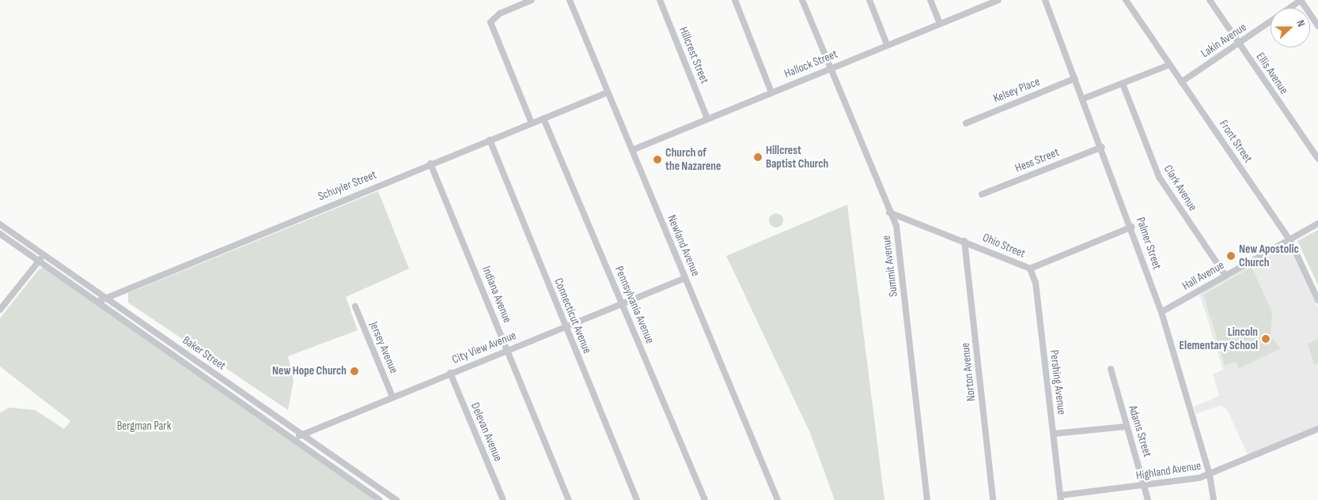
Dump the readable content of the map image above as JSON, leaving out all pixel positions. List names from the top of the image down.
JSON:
{
  "streets": {
    "street": [
      "Lakin Avenue",
      "Hillcrest Street",
      "Hallock Street",
      "Ellis Avenue",
      "Kelsey Place",
      "Front Street",
      "Hess Street",
      "Schuyler Street",
      "Clark Avenue",
      "Palmer Street",
      "Newland Avenue",
      "Ohio Street",
      "Summit Avenue",
      "Hall Avenue",
      "Indiana Avenue",
      "Pennsylvania Avenue",
      "Connecticut Avenue",
      "Jersey Avenue",
      "City View Avenue",
      "Baker Street",
      "Norton Avenue",
      "Pershing Avenue",
      "Adams Street",
      "Delevan Avenue",
      "Highland Avenue"
    ]
  },
  "crossings": [
    ["Lakin Avenue", "Ellis Avenue"],
    ["Lakin Avenue", "Front Street"],
    ["Hillcrest Street", "Hallock Street"],
    ["Hallock Street", "Newland Avenue"],
    ["Hallock Street", "Summit Avenue"],
    ["Kelsey Place", "Palmer Street"],
    ["Front Street", "Hall Avenue"],
    ["Hess Street", "Palmer Street"],
    ["Schuyler Street", "Newland Avenue"],
    ["Schuyler Street", "Indiana Avenue"],
    ["Schuyler Street", "Pennsylvania Avenue"],
    ["Schuyler Street", "Connecticut Avenue"],
    ["Schuyler Street", "Baker Street"],
    ["Clark Avenue", "Hall Avenue"],
    ["Palmer Street", "Ohio Street"],
    ["Palmer Street", "Hall Avenue"],
    ["Palmer Street", "Highland Avenue"],
    ["Newland Avenue", "City View Avenue"],
    ["Ohio Street", "Summit Avenue"],
    ["Ohio Street", "Norton Avenue"],
    ["Ohio Street", "Pershing Avenue"],
    ["Indiana Avenue", "City View Avenue"],
    ["Pennsylvania Avenue", "City View Avenue"],
    ["Connecticut Avenue", "City View Avenue"],
    ["Jersey Avenue", "City View Avenue"],
    ["City View Avenue", "Baker Street"],
    ["City View Avenue", "Delevan Avenue"],
    ["Pershing Avenue", "Highland Avenue"],
    ["Adams Street", "Highland Avenue"]
  ],
  "parks": ["Bergman Park"],
  "places": [
    "Hillcrest Baptist Church",
    "Church of the Nazarene",
    "New Apostolic Church",
    "Lincoln Elementary School",
    "New Hope Church"
  ],
  "north": "right"
}
